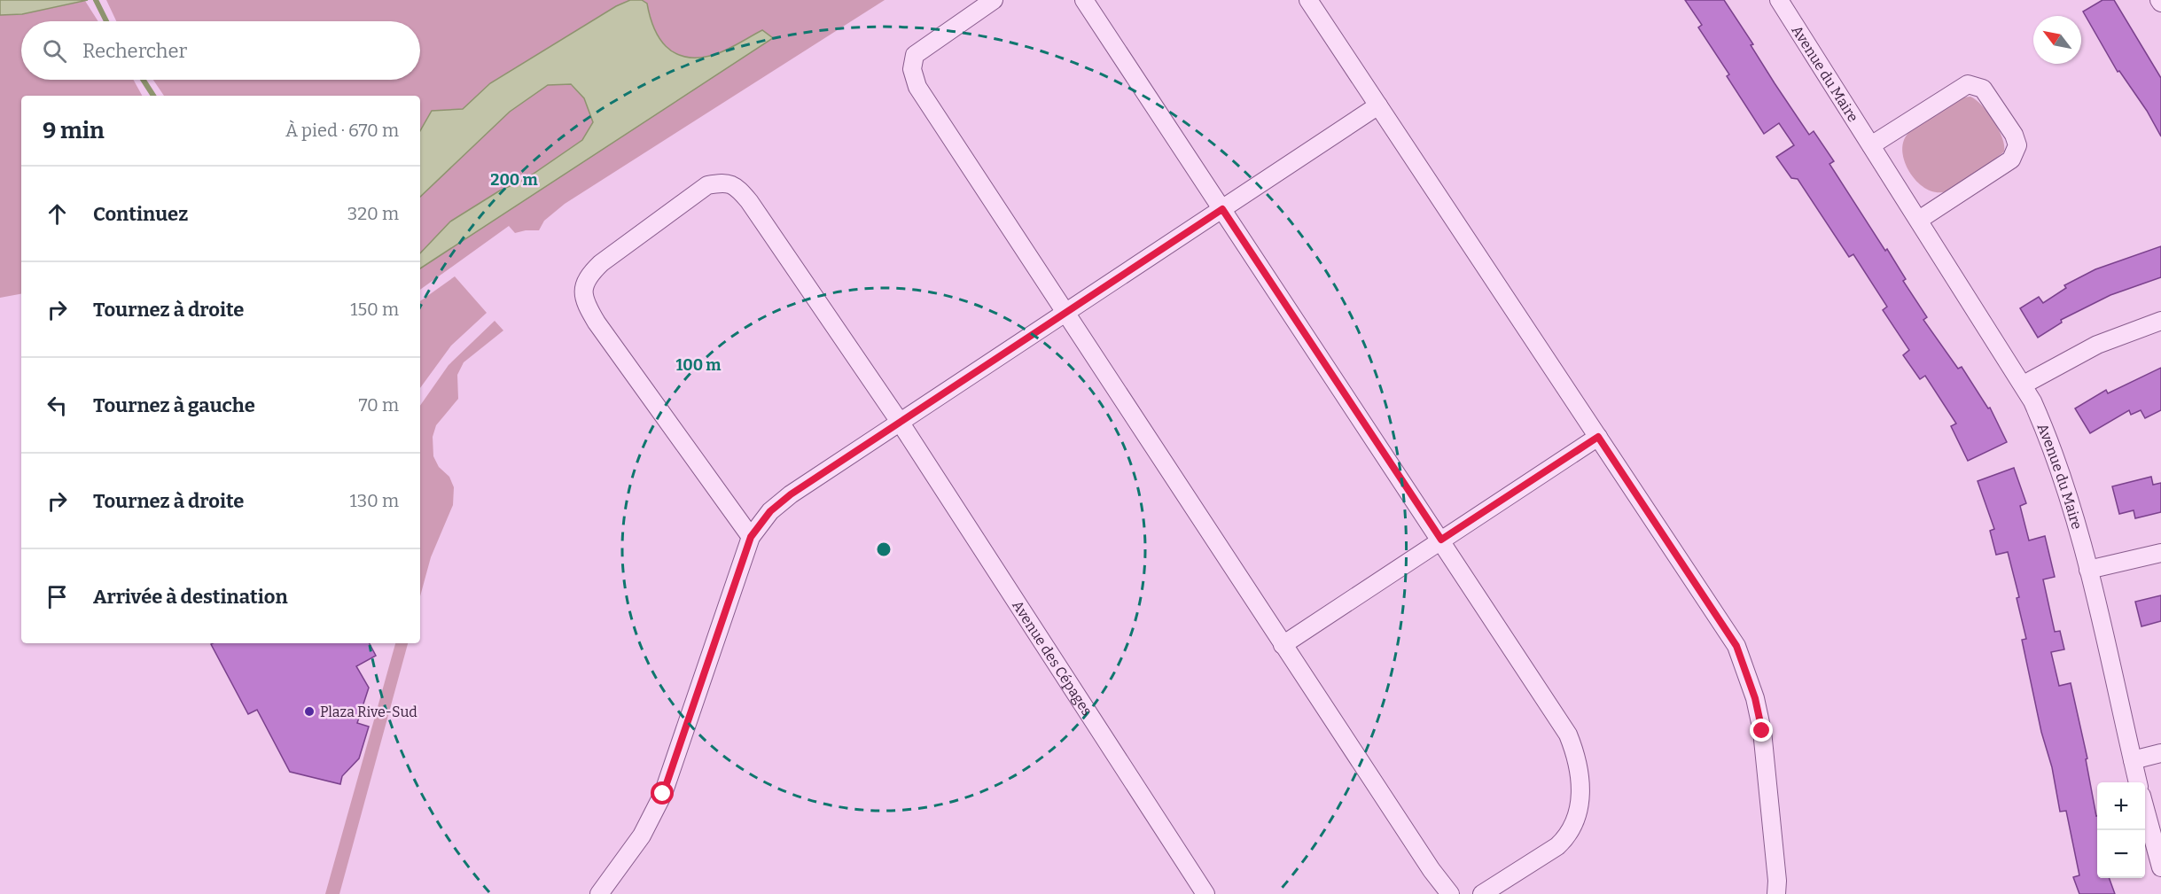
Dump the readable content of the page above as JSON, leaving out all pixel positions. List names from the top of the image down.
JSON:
{
  "streets": {
    "street": ["Avenue du Maire", "Avenue des Cépages"]
  },
  "places": ["Plaza Rive-Sud"],
  "north": "top left",
  "page": {
    "search": "Rechercher",
    "heading": ["9 min", "À pied · 670 m"],
    "list": [
      ["Continuez", "320 m"],
      ["Tournez à droite", "150 m"],
      ["Tournez à gauche", "70 m"],
      ["Tournez à droite", "130 m"],
      "Arrivée à destination"
    ],
    "map_buttons": ["+", "−"]
  },
  "rings": ["200 m", "100 m"]
}
